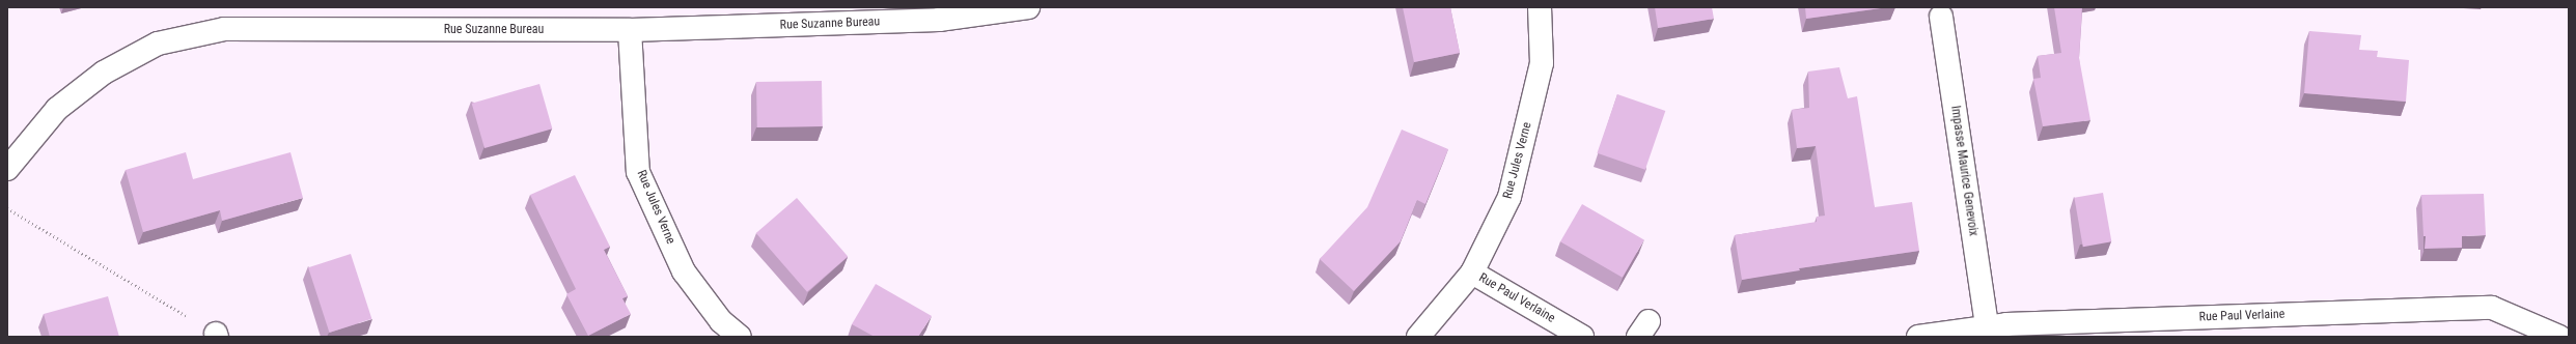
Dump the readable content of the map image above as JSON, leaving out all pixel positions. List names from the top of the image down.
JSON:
{
  "streets": {
    "street": [
      "Rue Suzanne Bureau",
      "Rue Jules Verne",
      "Impasse Maurice Genevoix",
      "Rue Paul Verlaine"
    ]
  },
  "crossings": [
    ["Rue Suzanne Bureau", "Rue Jules Verne"],
    ["Rue Jules Verne", "Rue Paul Verlaine"],
    ["Impasse Maurice Genevoix", "Rue Paul Verlaine"]
  ]
}
